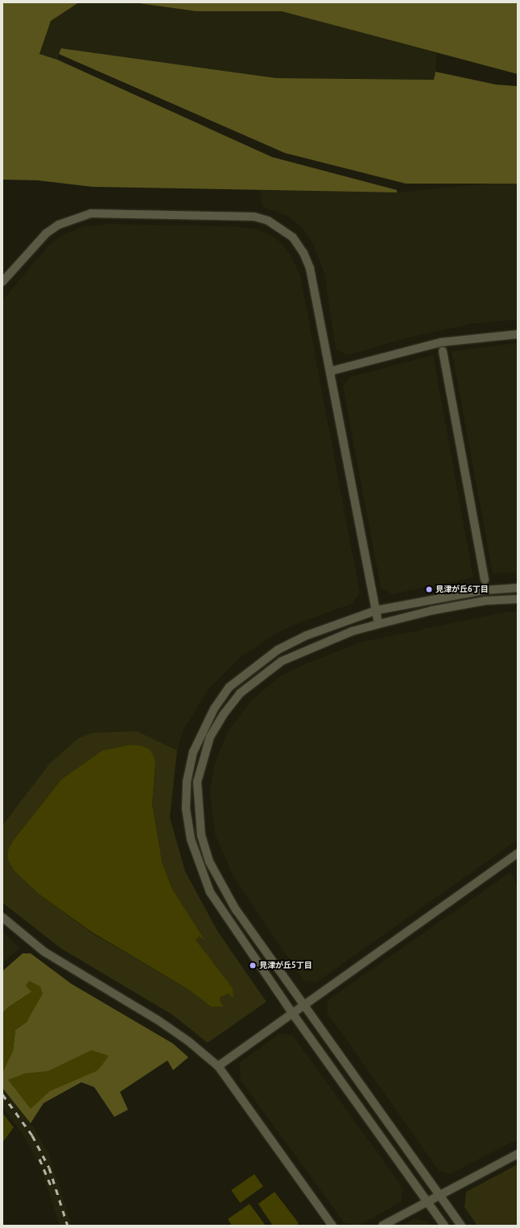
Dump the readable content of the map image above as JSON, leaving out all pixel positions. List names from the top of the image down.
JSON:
{
  "places": ["見津が丘6丁目", "見津が丘5丁目"]
}
